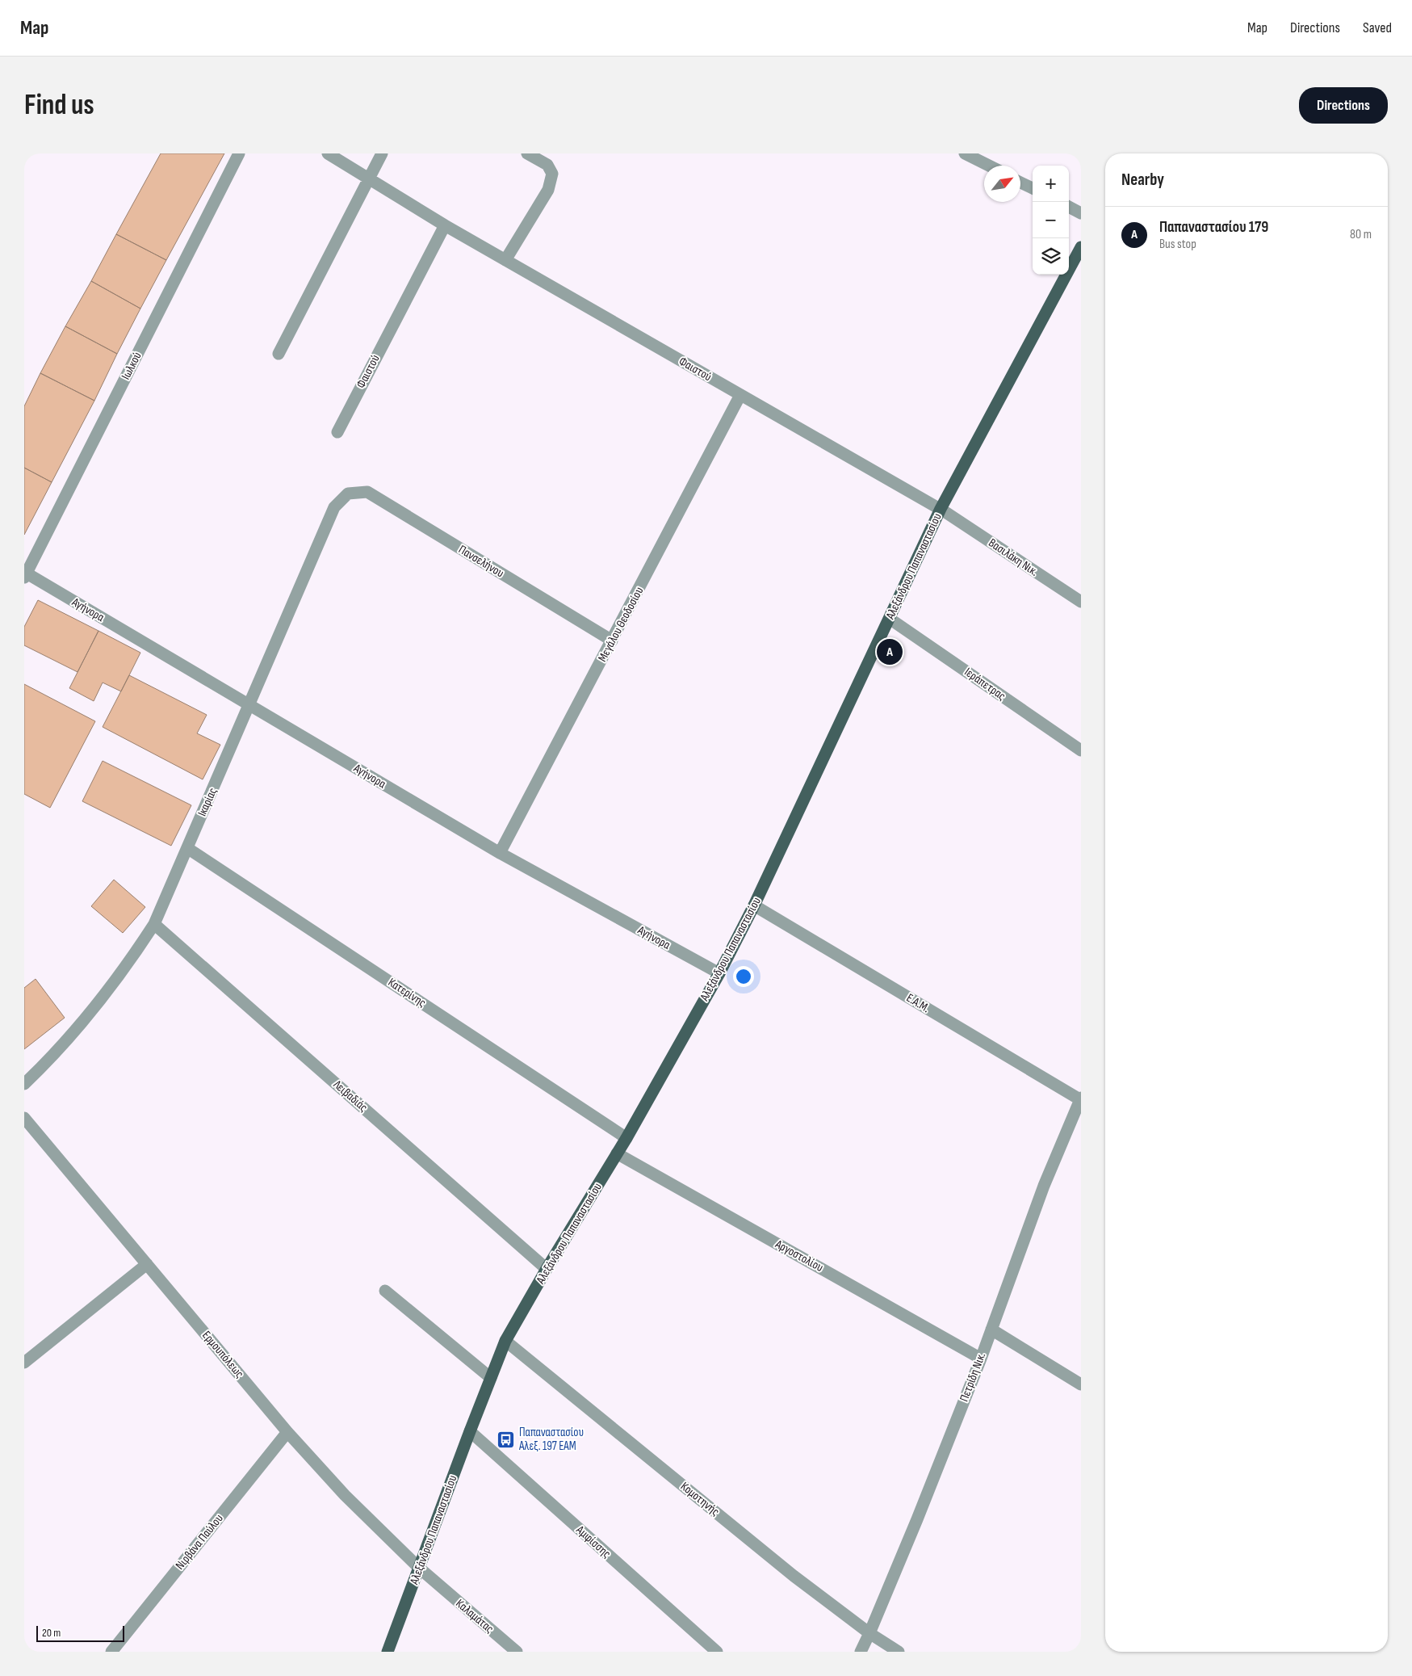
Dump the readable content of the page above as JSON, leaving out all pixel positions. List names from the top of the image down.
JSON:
{
  "streets": {
    "main road": ["Αλεξάνδρου Παπαναστασίου"],
    "street": [
      "Ιωλκού",
      "Φαιστού",
      "Βασιλάκη Νικ.",
      "Πανσελήνου",
      "Αγήνορα",
      "Μεγάλου Θεοδοσίου",
      "Ιεράπετρας",
      "Ικαρίας",
      "Κατερίνης",
      "Ε.Α.Μ.",
      "Λειβαδιάς",
      "Αργοστολίου",
      "Ερμουπόλεως",
      "Πετρίδη Νικ.",
      "Κομοτηνής",
      "Νιρβάνα Παύλου",
      "Αμφίσσης",
      "Καλαμάτας"
    ]
  },
  "crossings": [
    ["Ιωλκού", "Αγήνορα"],
    ["Φαιστού", "Βασιλάκη Νικ."],
    ["Φαιστού", "Αλεξάνδρου Παπαναστασίου"],
    ["Φαιστού", "Μεγάλου Θεοδοσίου"],
    ["Βασιλάκη Νικ.", "Αλεξάνδρου Παπαναστασίου"],
    ["Πανσελήνου", "Μεγάλου Θεοδοσίου"],
    ["Πανσελήνου", "Ικαρίας"],
    ["Αλεξάνδρου Παπαναστασίου", "Αγήνορα"],
    ["Αλεξάνδρου Παπαναστασίου", "Ιεράπετρας"],
    ["Αλεξάνδρου Παπαναστασίου", "Κατερίνης"],
    ["Αλεξάνδρου Παπαναστασίου", "Ε.Α.Μ."],
    ["Αλεξάνδρου Παπαναστασίου", "Λειβαδιάς"],
    ["Αλεξάνδρου Παπαναστασίου", "Αργοστολίου"],
    ["Αλεξάνδρου Παπαναστασίου", "Ερμουπόλεως"],
    ["Αλεξάνδρου Παπαναστασίου", "Κομοτηνής"],
    ["Αλεξάνδρου Παπαναστασίου", "Αμφίσσης"],
    ["Αγήνορα", "Μεγάλου Θεοδοσίου"],
    ["Αγήνορα", "Ικαρίας"],
    ["Ικαρίας", "Κατερίνης"],
    ["Ικαρίας", "Λειβαδιάς"],
    ["Ε.Α.Μ.", "Πετρίδη Νικ."],
    ["Αργοστολίου", "Πετρίδη Νικ."],
    ["Ερμουπόλεως", "Νιρβάνα Παύλου"],
    ["Ερμουπόλεως", "Καλαμάτας"],
    ["Πετρίδη Νικ.", "Κομοτηνής"]
  ],
  "places": {
    "bus stop": ["Παπαναστασίου Αλεξ. 197 ΕΑΜ"]
  },
  "scale_bar": "20 m",
  "north": "top right",
  "page": {
    "header": "Map",
    "nav": ["Map", "Directions", "Saved"],
    "buttons": "Directions",
    "title": "Find us",
    "heading": "Nearby",
    "map_buttons": ["+", "−"],
    "list": [
      {
        "mark": "A",
        "name": "Παπαναστασίου 179",
        "note": "Bus stop",
        "value": "80 m"
      }
    ],
    "pins": "A",
    "scale": "20 m"
  }
}
